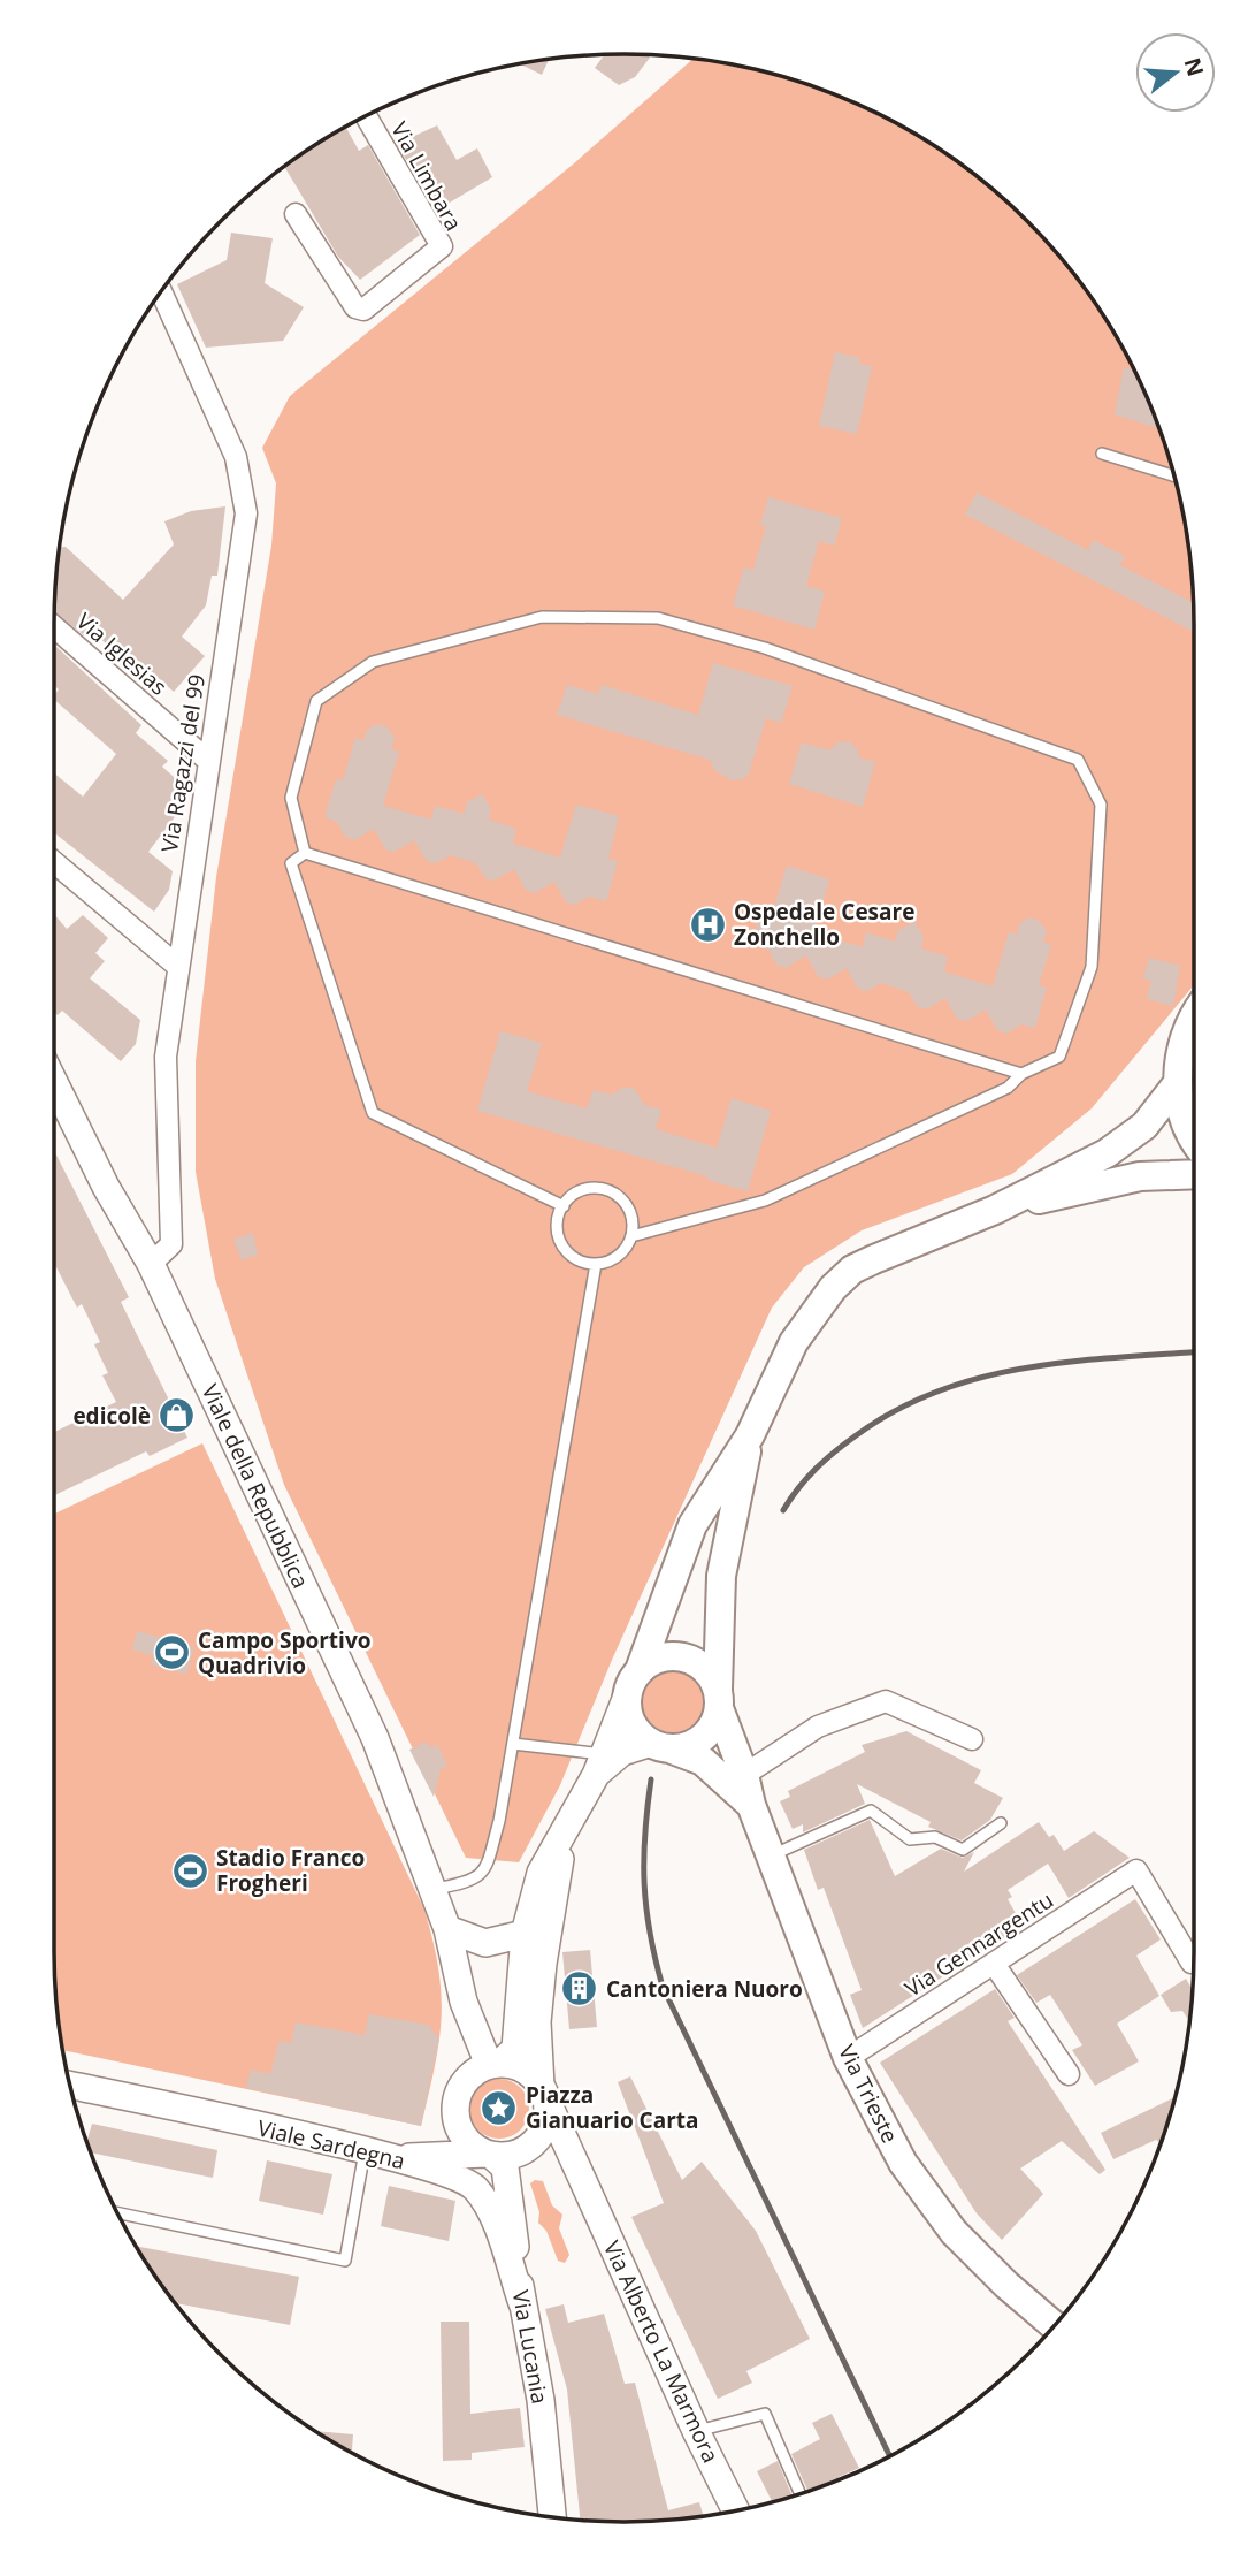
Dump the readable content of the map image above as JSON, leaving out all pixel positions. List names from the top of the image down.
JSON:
{
  "streets": {
    "main road": ["Via Trieste"],
    "street": [
      "Via Limbara",
      "Via Iglesias",
      "Via Ragazzi del 99",
      "Viale della Repubblica",
      "Via Gennargentu",
      "Viale Sardegna",
      "Via Lucania",
      "Via Alberto La Marmora"
    ]
  },
  "crossings": [
    ["Via Iglesias", "Via Ragazzi del 99"],
    ["Via Ragazzi del 99", "Viale della Repubblica"],
    ["Viale della Repubblica", "Via Lucania"],
    ["Viale della Repubblica", "Via Alberto La Marmora"],
    ["Via Gennargentu", "Via Trieste"],
    ["Viale Sardegna", "Via Lucania"],
    ["Via Lucania", "Via Alberto La Marmora"]
  ],
  "places": {
    "hospital": ["Ospedale Cesare Zonchello"],
    "shop": ["edicolè"],
    "sports": ["Campo Sportivo Quadrivio", "Stadio Franco Frogheri"],
    "building": ["Cantoniera Nuoro"],
    "place": ["Piazza Gianuario Carta"]
  },
  "north": "right"
}
